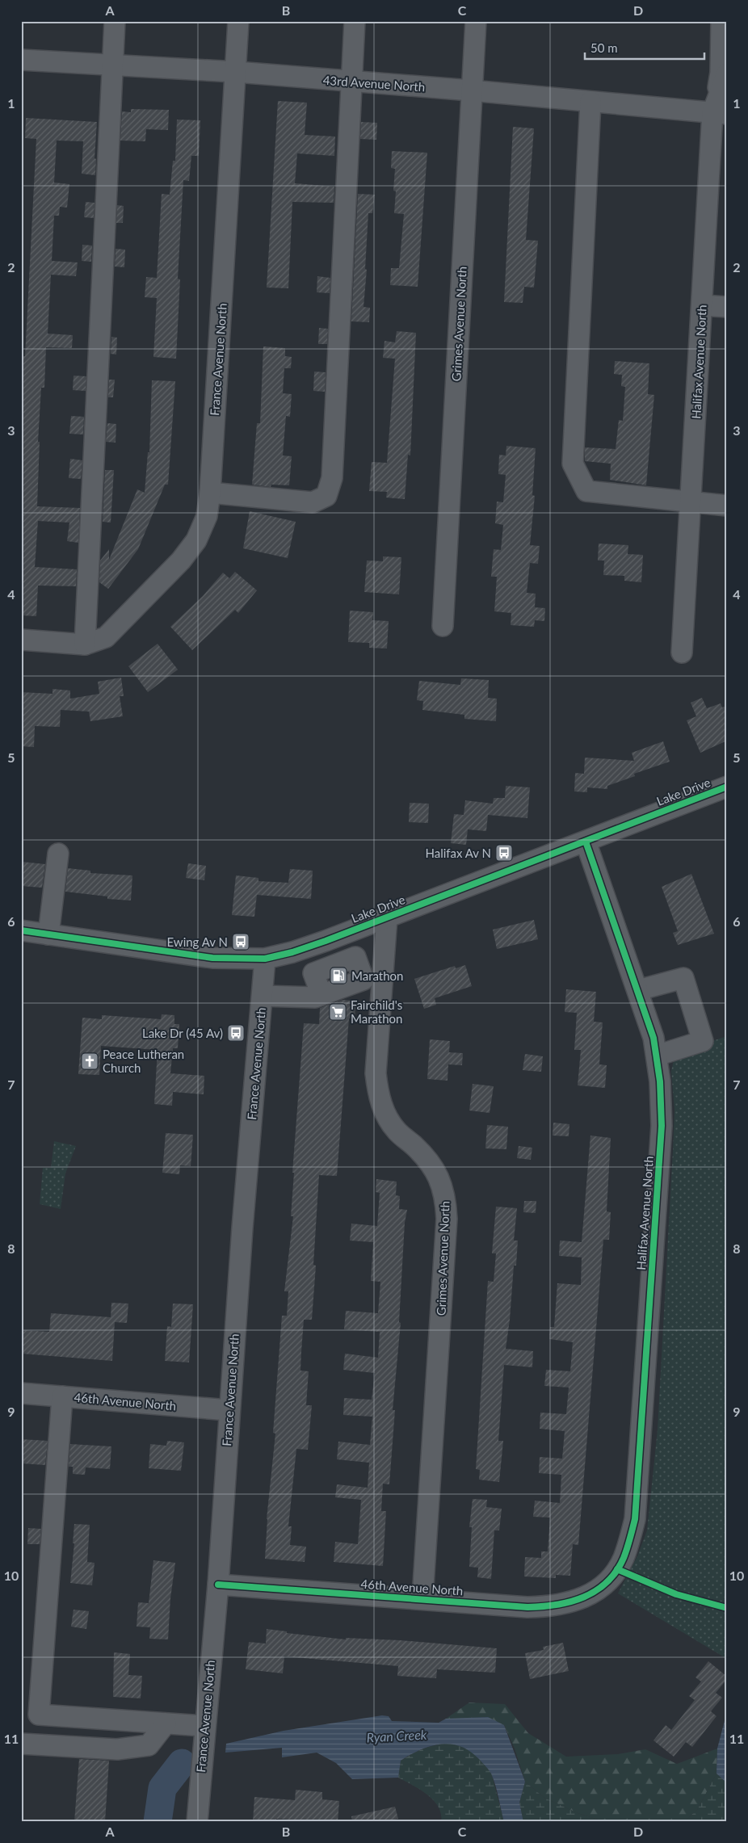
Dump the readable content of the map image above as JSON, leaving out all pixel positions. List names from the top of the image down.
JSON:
{
  "streets": {
    "street": [
      "43rd Avenue North",
      "Grimes Avenue North",
      "France Avenue North",
      "Halifax Avenue North",
      "Lake Drive",
      "46th Avenue North"
    ]
  },
  "crossings": [
    ["43rd Avenue North", "Grimes Avenue North"],
    ["43rd Avenue North", "France Avenue North"],
    ["43rd Avenue North", "Halifax Avenue North"],
    ["Grimes Avenue North", "Lake Drive"],
    ["Grimes Avenue North", "46th Avenue North"],
    ["France Avenue North", "Lake Drive"],
    ["France Avenue North", "46th Avenue North"],
    ["Halifax Avenue North", "Lake Drive"],
    ["Halifax Avenue North", "46th Avenue North"]
  ],
  "water": ["Ryan Creek"],
  "places": {
    "bus stop": ["Halifax Av N", "Ewing Av N", "Lake Dr (45 Av)"],
    "fuel station": ["Marathon"],
    "supermarket": ["Fairchild's Marathon"],
    "church": ["Peace Lutheran Church"]
  },
  "scale_bar": "50 m",
  "grid": {
    "columns": [
      "A",
      "B",
      "C",
      "D"
    ],
    "rows": [
      "1",
      "2",
      "3",
      "4",
      "5",
      "6",
      "7",
      "8",
      "9",
      "10",
      "11"
    ]
  }
}
